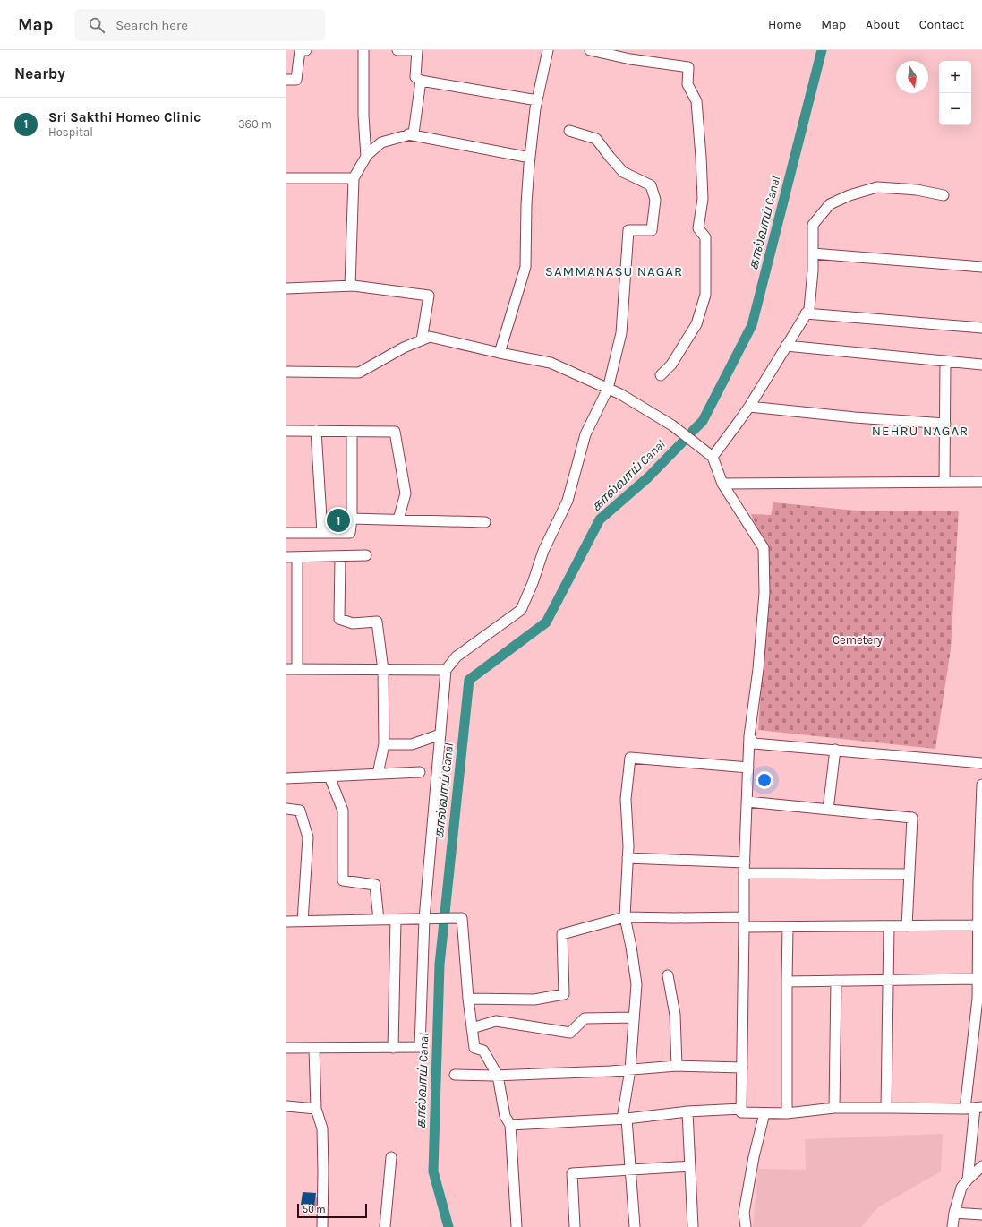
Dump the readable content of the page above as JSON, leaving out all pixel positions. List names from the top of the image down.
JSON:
{
  "districts": ["SAMMANASU NAGAR", "NEHRU NAGAR"],
  "water": ["கால்வாய் Canal"],
  "parks": ["Cemetery"],
  "scale_bar": "50 m",
  "north": "bottom",
  "page": {
    "header": "Map",
    "search": "Search here",
    "nav": [
      "Home",
      "Map",
      "About",
      "Contact"
    ],
    "heading": "Nearby",
    "map_buttons": ["+", "−"],
    "list": [
      {
        "mark": "1",
        "name": "Sri Sakthi Homeo Clinic",
        "note": "Hospital",
        "value": "360 m"
      }
    ],
    "pins": "1",
    "scale": "50 m"
  }
}
